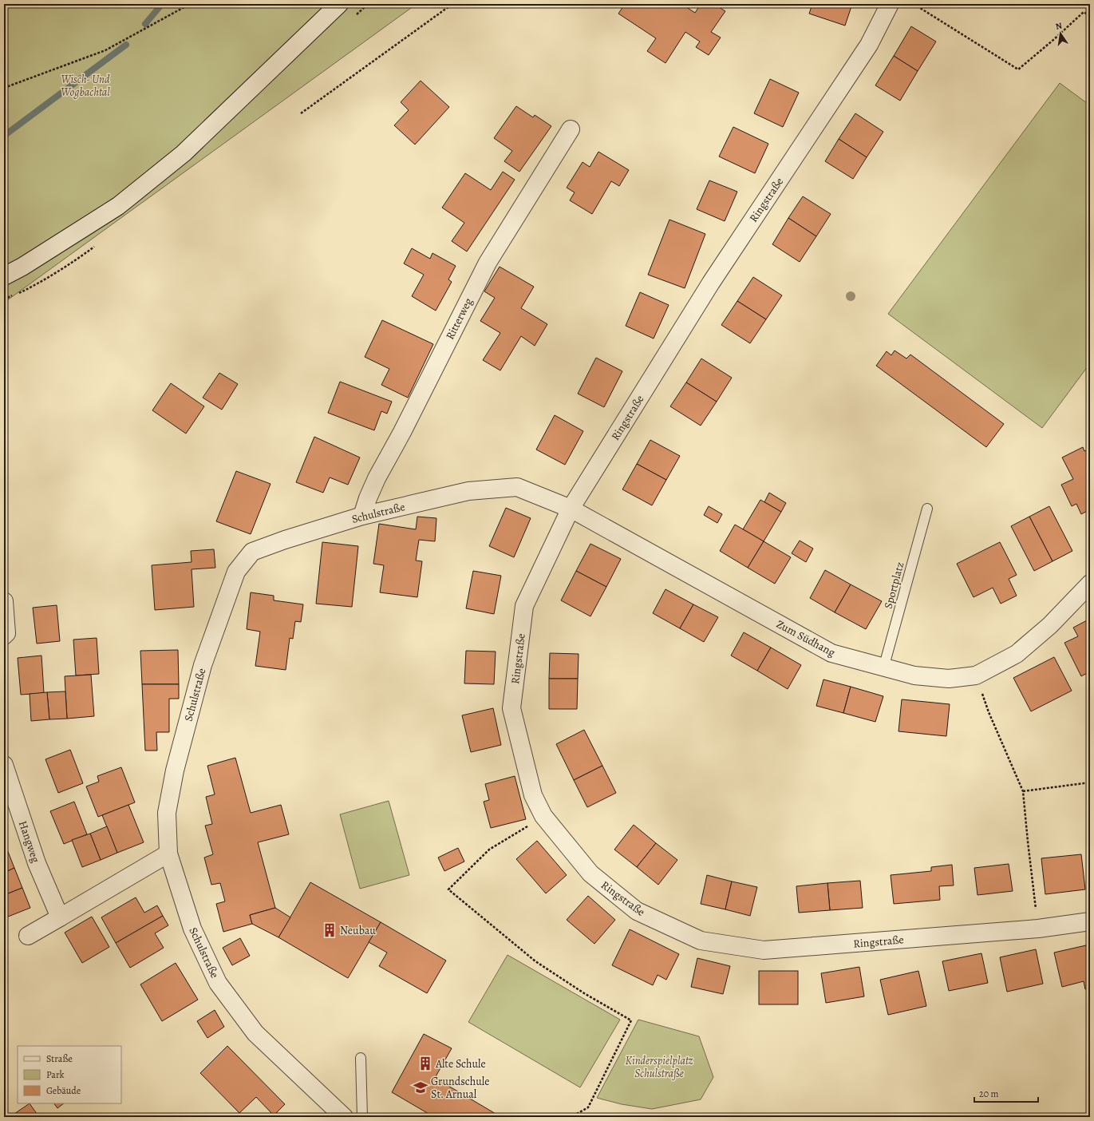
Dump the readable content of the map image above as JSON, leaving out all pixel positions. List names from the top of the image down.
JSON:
{
  "streets": {
    "street": [
      "Ringstraße",
      "Ritterweg",
      "Schulstraße",
      "Zum Südhang",
      "Hangweg"
    ],
    "lane": ["Sportplatz"]
  },
  "crossings": [
    ["Ringstraße", "Schulstraße"],
    ["Ringstraße", "Zum Südhang"],
    ["Ritterweg", "Schulstraße"],
    ["Schulstraße", "Zum Südhang"],
    ["Sportplatz", "Zum Südhang"]
  ],
  "parks": ["Wisch- Und Wogbachtal", "Kinderspielplatz Schulstraße"],
  "places": {
    "building": ["Neubau", "Alte Schule"],
    "school or university": ["Grundschule St. Arnual"]
  },
  "legend": ["Straße", "Park", "Gebäude"],
  "scale_bar": "20 m",
  "north": "top"
}
